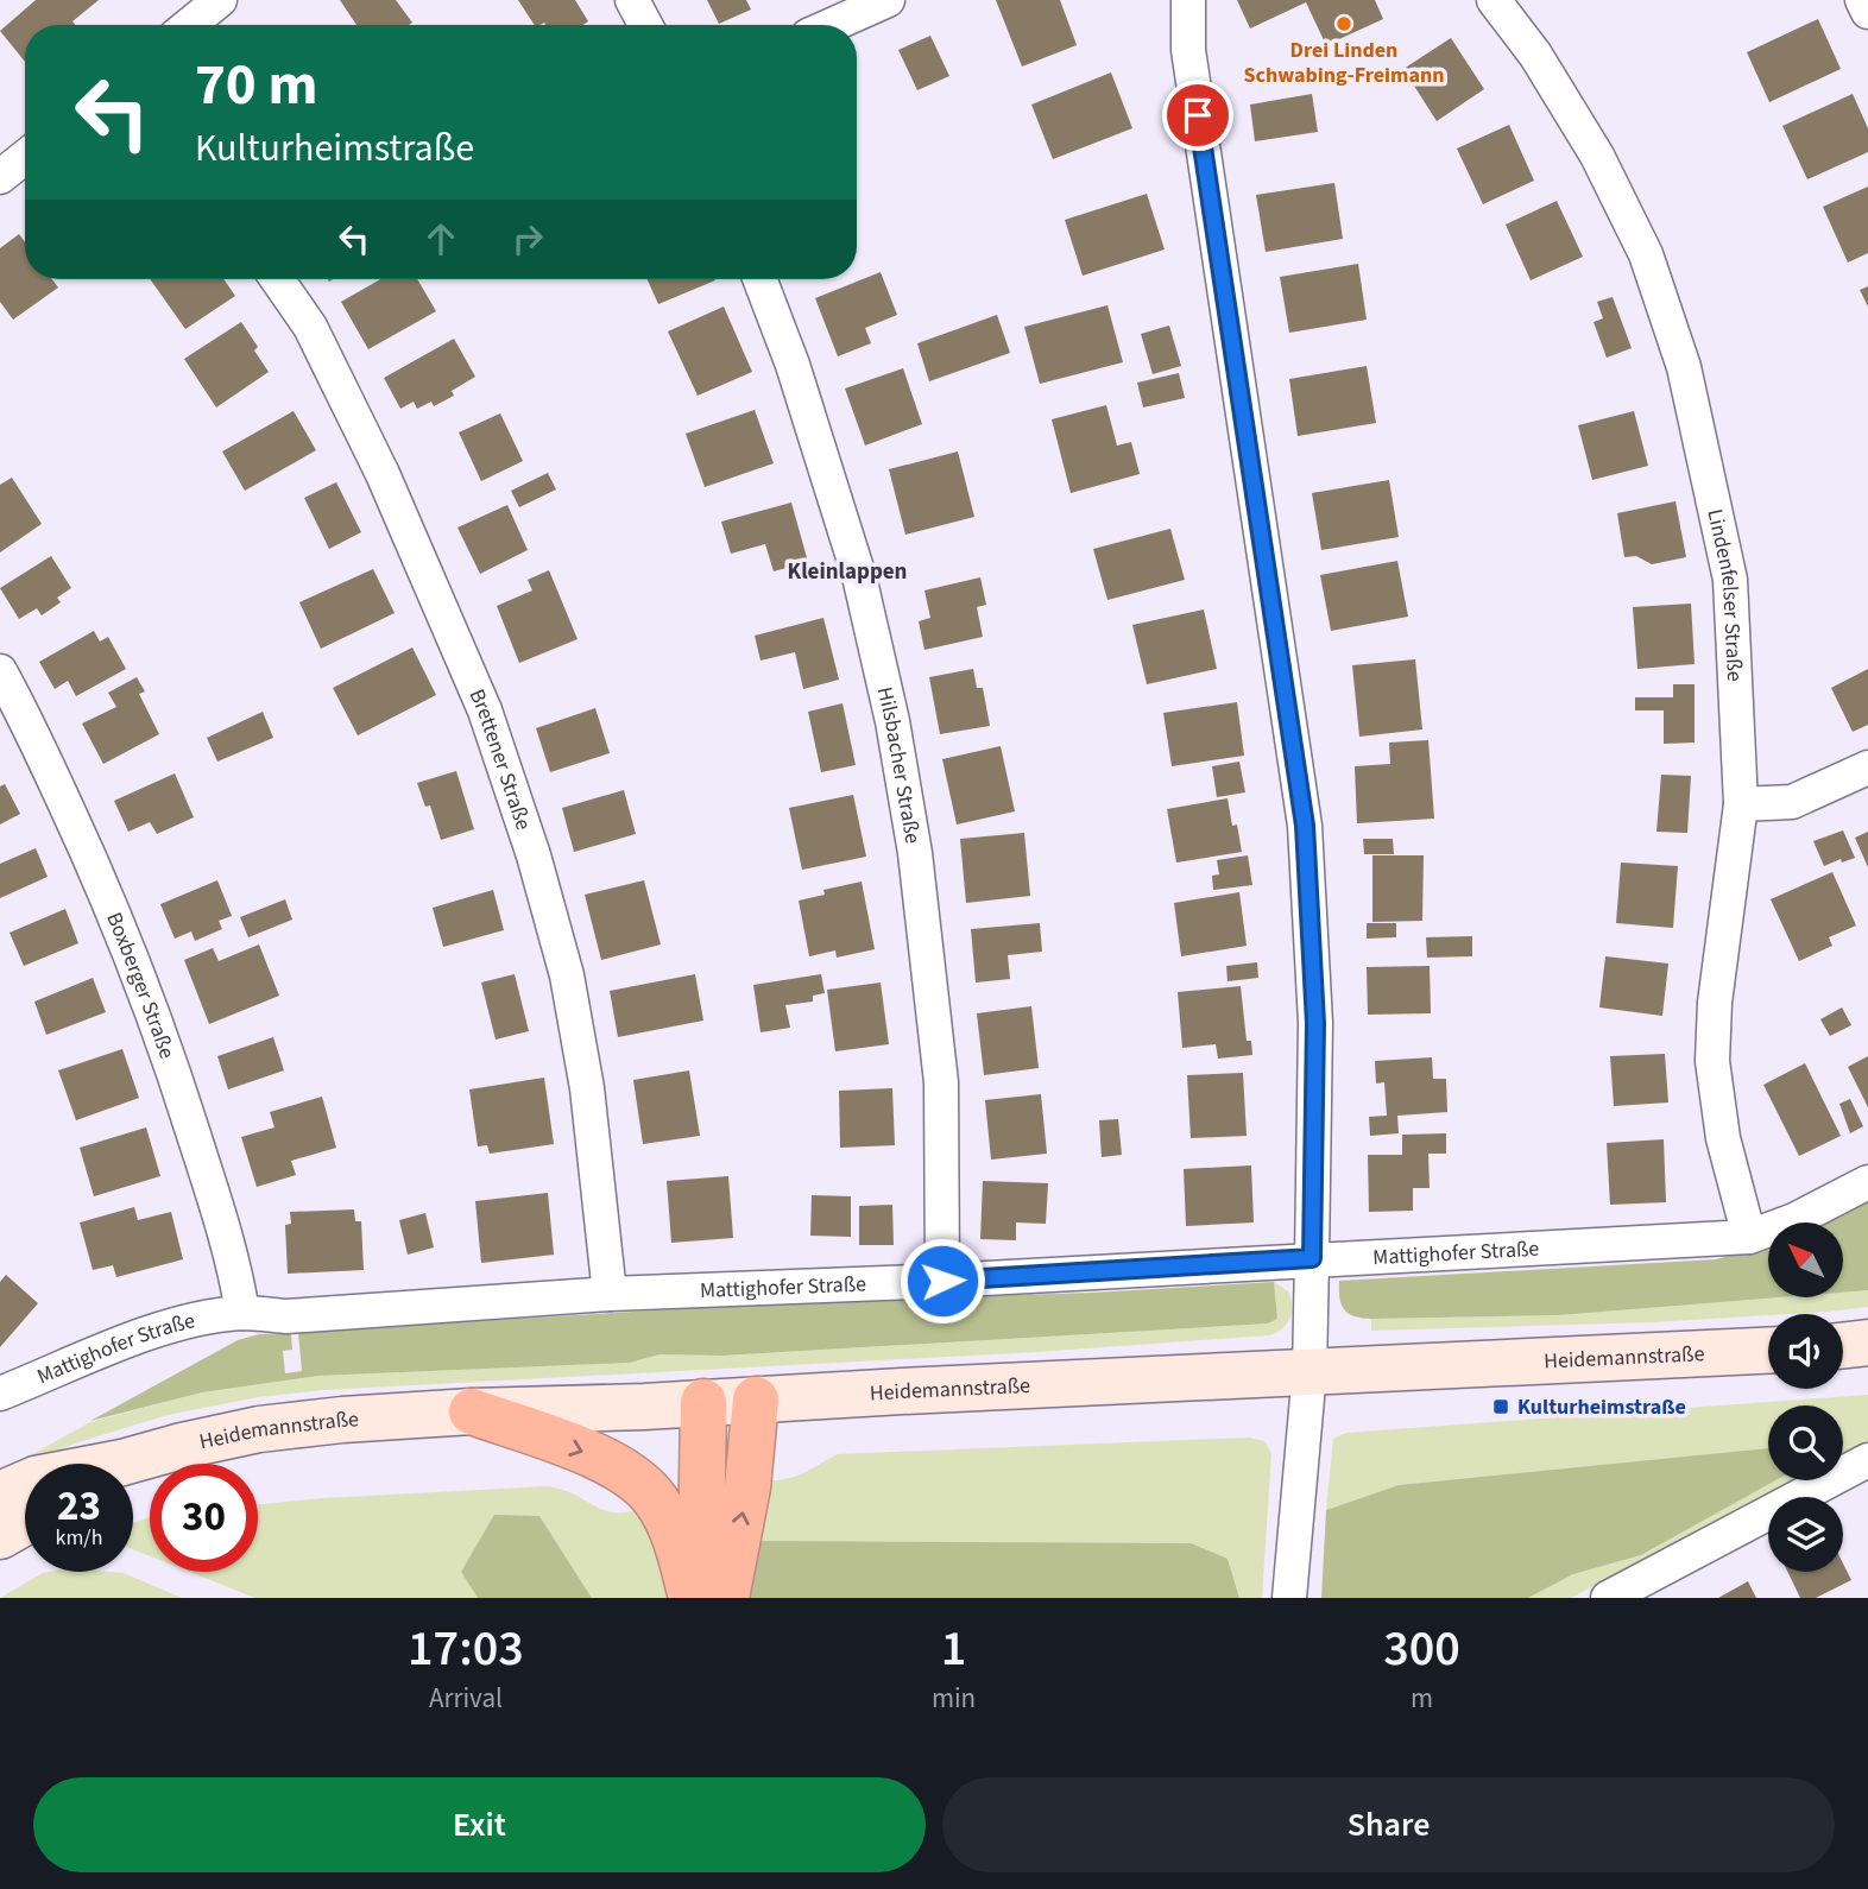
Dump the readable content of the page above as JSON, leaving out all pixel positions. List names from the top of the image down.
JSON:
{
  "streets": {
    "main road": ["Heidemannstraße"],
    "street": [
      "Lindenfelser Straße",
      "Brettener Straße",
      "Hilsbacher Straße",
      "Boxberger Straße",
      "Mattighofer Straße"
    ]
  },
  "crossings": [
    ["Lindenfelser Straße", "Mattighofer Straße"],
    ["Brettener Straße", "Mattighofer Straße"],
    ["Hilsbacher Straße", "Mattighofer Straße"],
    ["Boxberger Straße", "Mattighofer Straße"]
  ],
  "districts": ["Kleinlappen"],
  "places": {
    "other": ["Drei Linden Schwabing-Freimann"],
    "transit": ["Kulturheimstraße"]
  },
  "north": "top left",
  "page": {
    "turn": ["70 m", "Kulturheimstraße"],
    "speed": "23 km/h",
    "limit": "30",
    "eta": [
      "17:03",
      "Arrival",
      "1",
      "min",
      "300",
      "m"
    ],
    "buttons": ["Exit", "Share"]
  }
}
